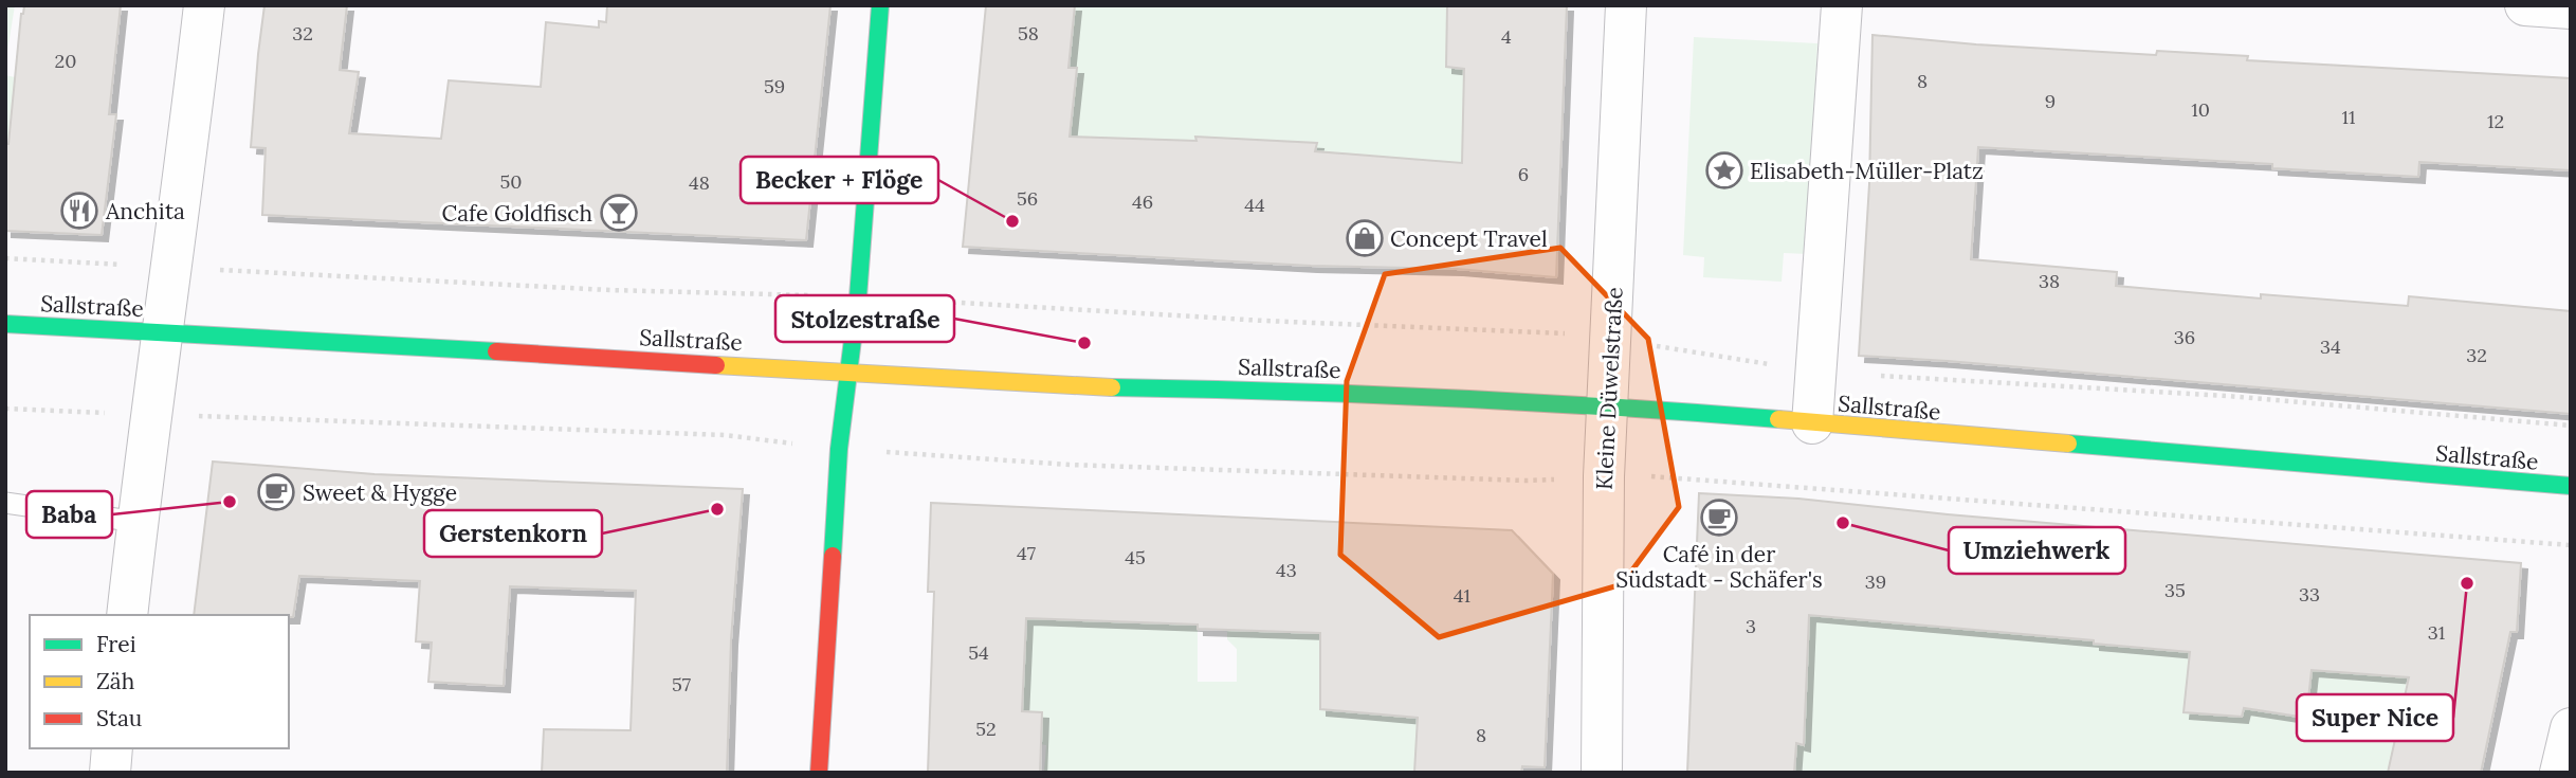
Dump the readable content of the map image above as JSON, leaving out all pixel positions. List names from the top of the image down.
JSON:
{
  "streets": {
    "street": ["Sallstraße", "Kleine Düwelstraße"]
  },
  "crossings": [
    ["Sallstraße", "Kleine Düwelstraße"]
  ],
  "places": {
    "place": ["Elisabeth-Müller-Platz"],
    "restaurant": ["Anchita"],
    "bar": ["Cafe Goldfisch"],
    "other": [
      "Becker + Flöge",
      "Stolzestraße",
      "Baba",
      "Gerstenkorn",
      "Umziehwerk",
      "Super Nice"
    ],
    "shop": ["Concept Travel"],
    "cafe": ["Sweet & Hygge", "Café in der Südstadt - Schäfer's"]
  },
  "house_numbers": [
    "32",
    "58",
    "4",
    "20",
    "8",
    "59",
    "9",
    "10",
    "11",
    "12",
    "6",
    "50",
    "48",
    "56",
    "46",
    "44",
    "38",
    "36",
    "34",
    "32",
    "47",
    "45",
    "43",
    "39",
    "35",
    "33",
    "41",
    "3",
    "31",
    "54",
    "57",
    "52",
    "8"
  ],
  "legend": ["Frei", "Zäh", "Stau"]
}
